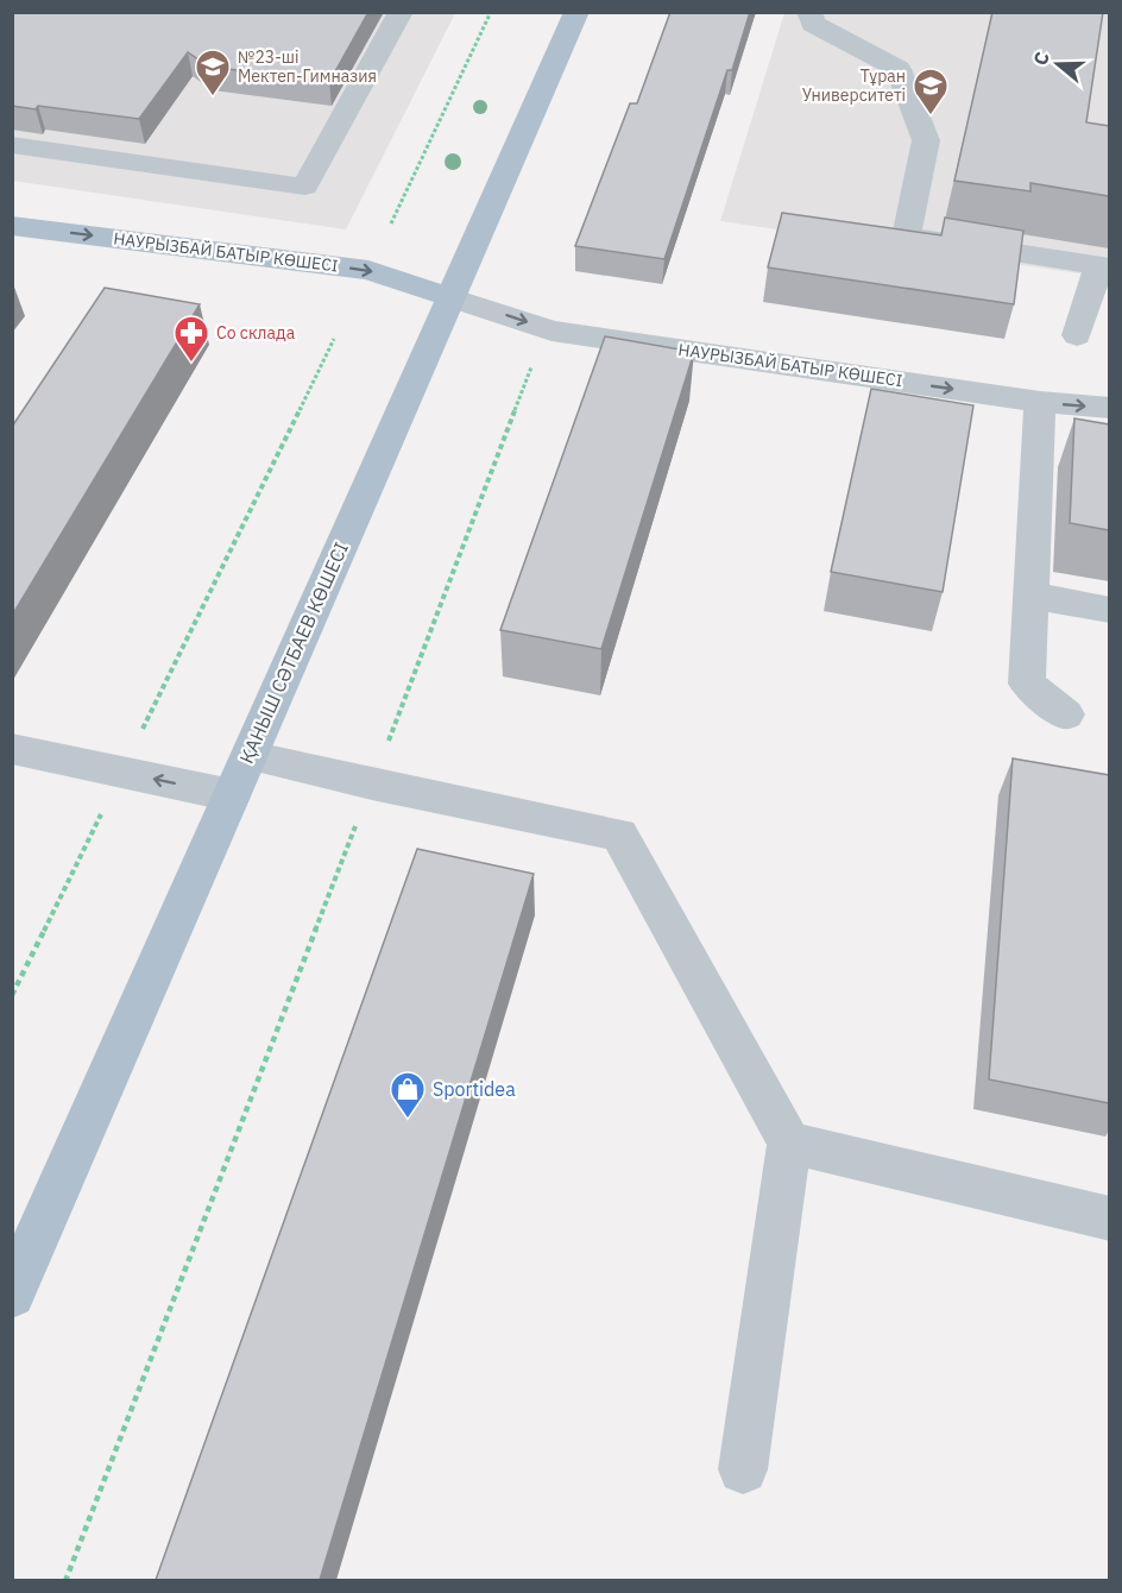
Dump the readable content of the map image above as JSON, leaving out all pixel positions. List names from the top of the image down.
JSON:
{
  "streets": {
    "main road": ["НАУРЫЗБАЙ БАТЫР КӨШЕСІ", "ҚАНЫШ СӘТБАЕВ КӨШЕСІ"]
  },
  "crossings": [
    ["НАУРЫЗБАЙ БАТЫР КӨШЕСІ", "ҚАНЫШ СӘТБАЕВ КӨШЕСІ"]
  ],
  "one_way": ["НАУРЫЗБАЙ БАТЫР КӨШЕСІ"],
  "places": {
    "school or university": ["№23-ші Мектеп-Гимназия", "Тұран Университеті"],
    "pharmacy": ["Со склада"],
    "shop": ["Sportidea"]
  },
  "north": "left"
}
